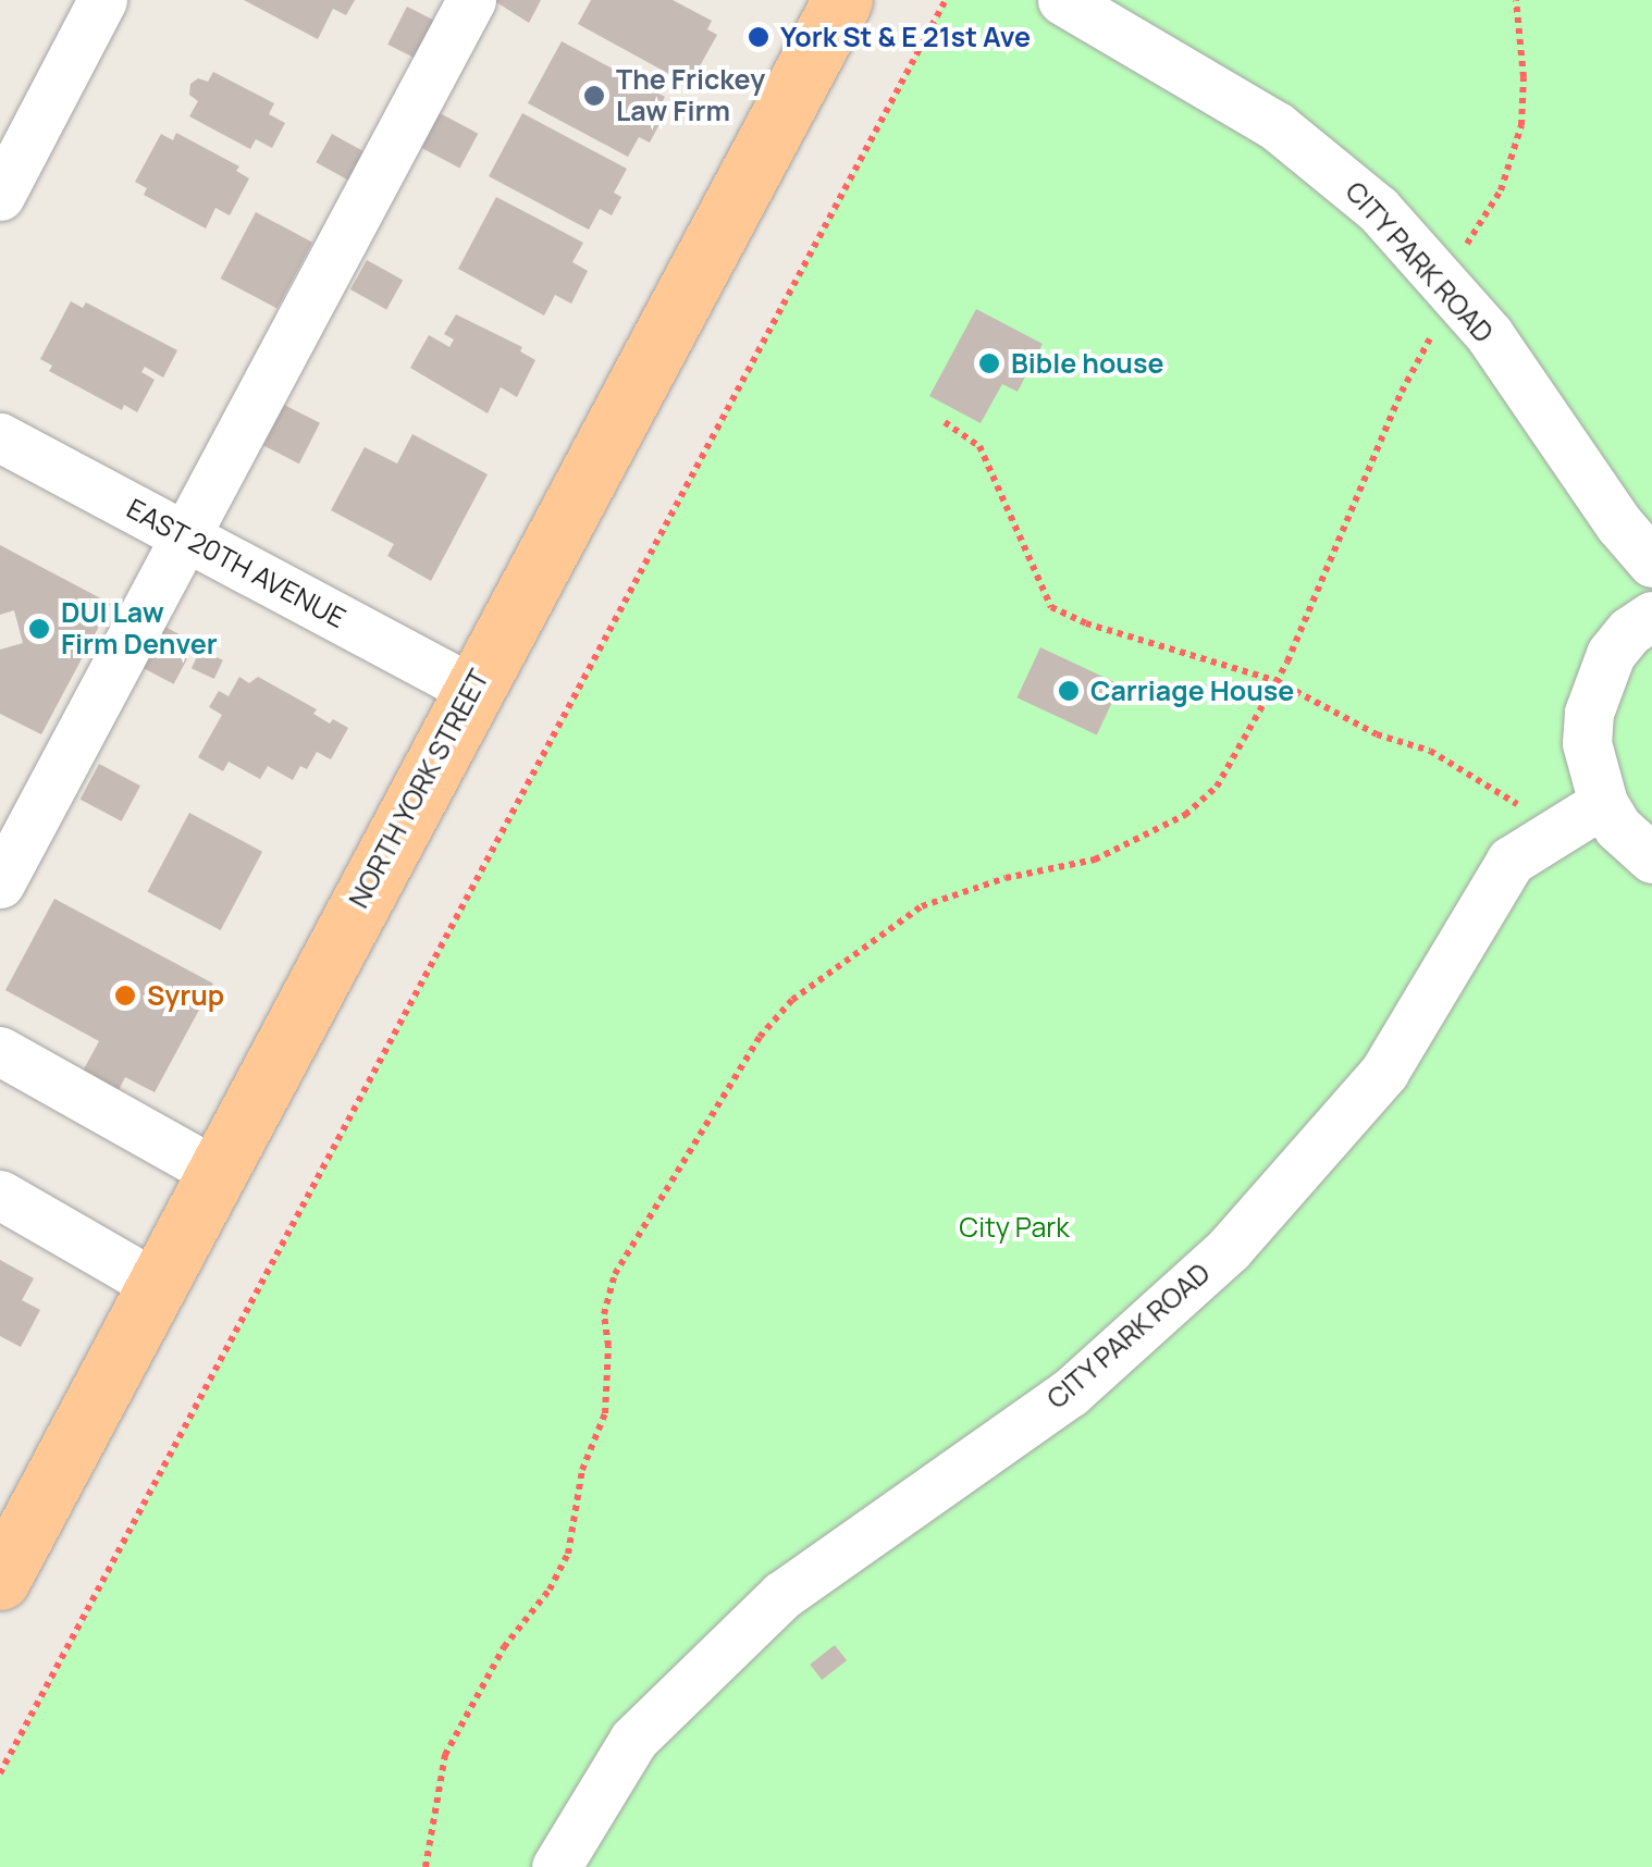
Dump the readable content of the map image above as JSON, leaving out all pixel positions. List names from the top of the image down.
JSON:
{
  "streets": {
    "main road": ["NORTH YORK STREET"],
    "street": ["CITY PARK ROAD", "EAST 20TH AVENUE"]
  },
  "crossings": [
    ["EAST 20TH AVENUE", "NORTH YORK STREET"]
  ],
  "parks": ["City Park"],
  "places": [
    "York St & E 21st Ave",
    "The Frickey Law Firm",
    "Bible house",
    "DUI Law Firm Denver",
    "Carriage House",
    "Syrup"
  ]
}
